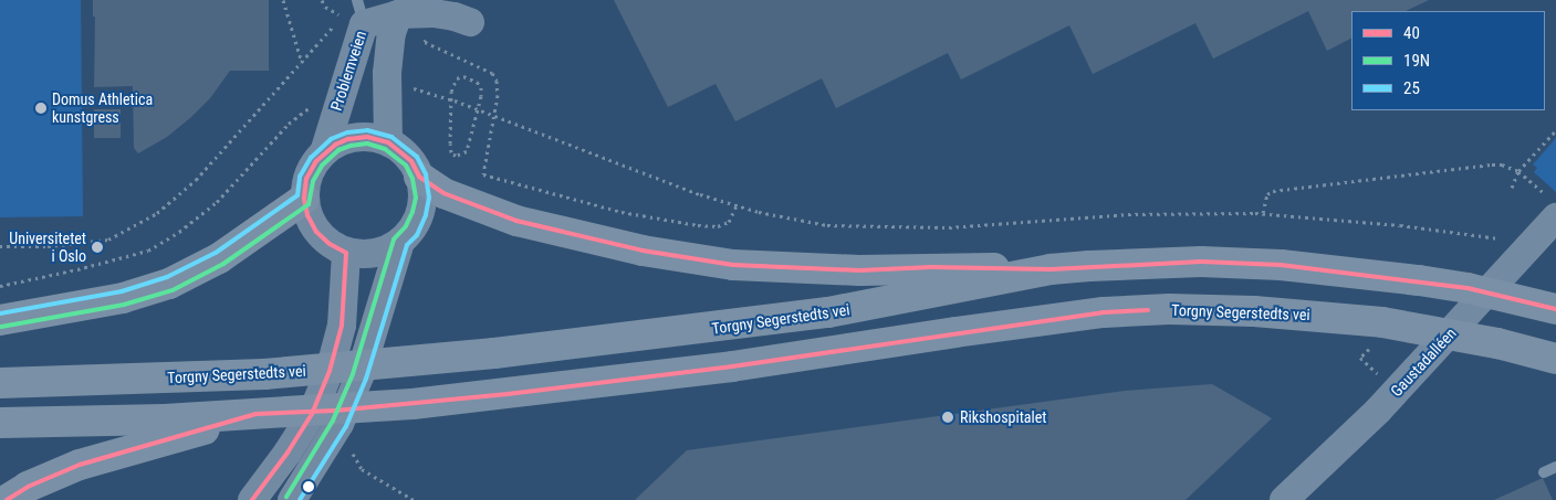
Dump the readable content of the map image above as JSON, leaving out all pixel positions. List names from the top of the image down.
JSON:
{
  "streets": {
    "highway": ["Torgny Segerstedts vei"],
    "main road": ["Problemveien", "Gaustadalléen"]
  },
  "places": ["Domus Athletica kunstgress", "Universitetet i Oslo", "Rikshospitalet"],
  "lines": ["transit line 25", "transit line 40", "transit line 19N"],
  "legend": ["40", "19N", "25"]
}
